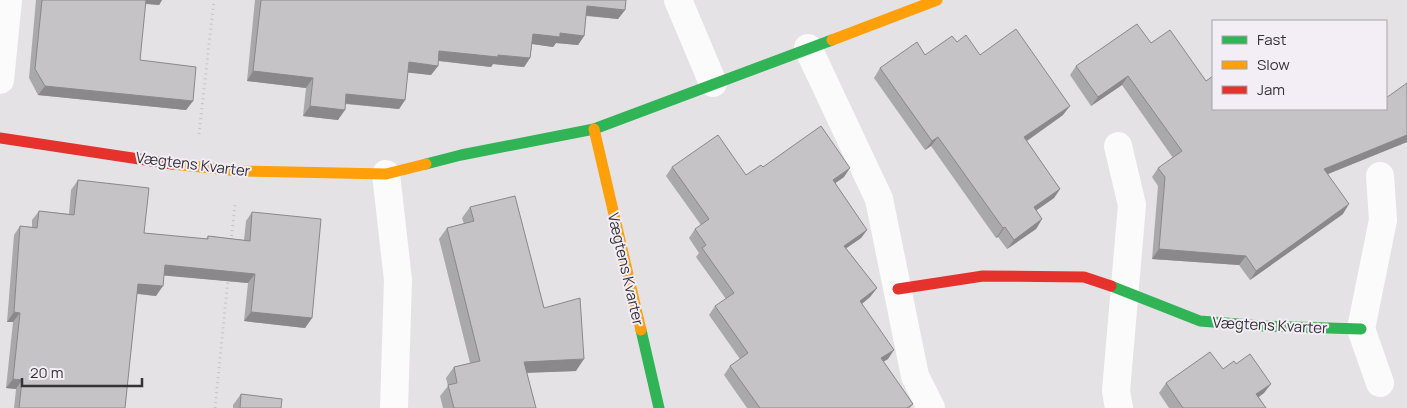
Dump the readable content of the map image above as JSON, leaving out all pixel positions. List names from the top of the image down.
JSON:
{
  "streets": {
    "street": ["Vægtens Kvarter"]
  },
  "legend": ["Fast", "Slow", "Jam"],
  "scale_bar": "20 m"
}
